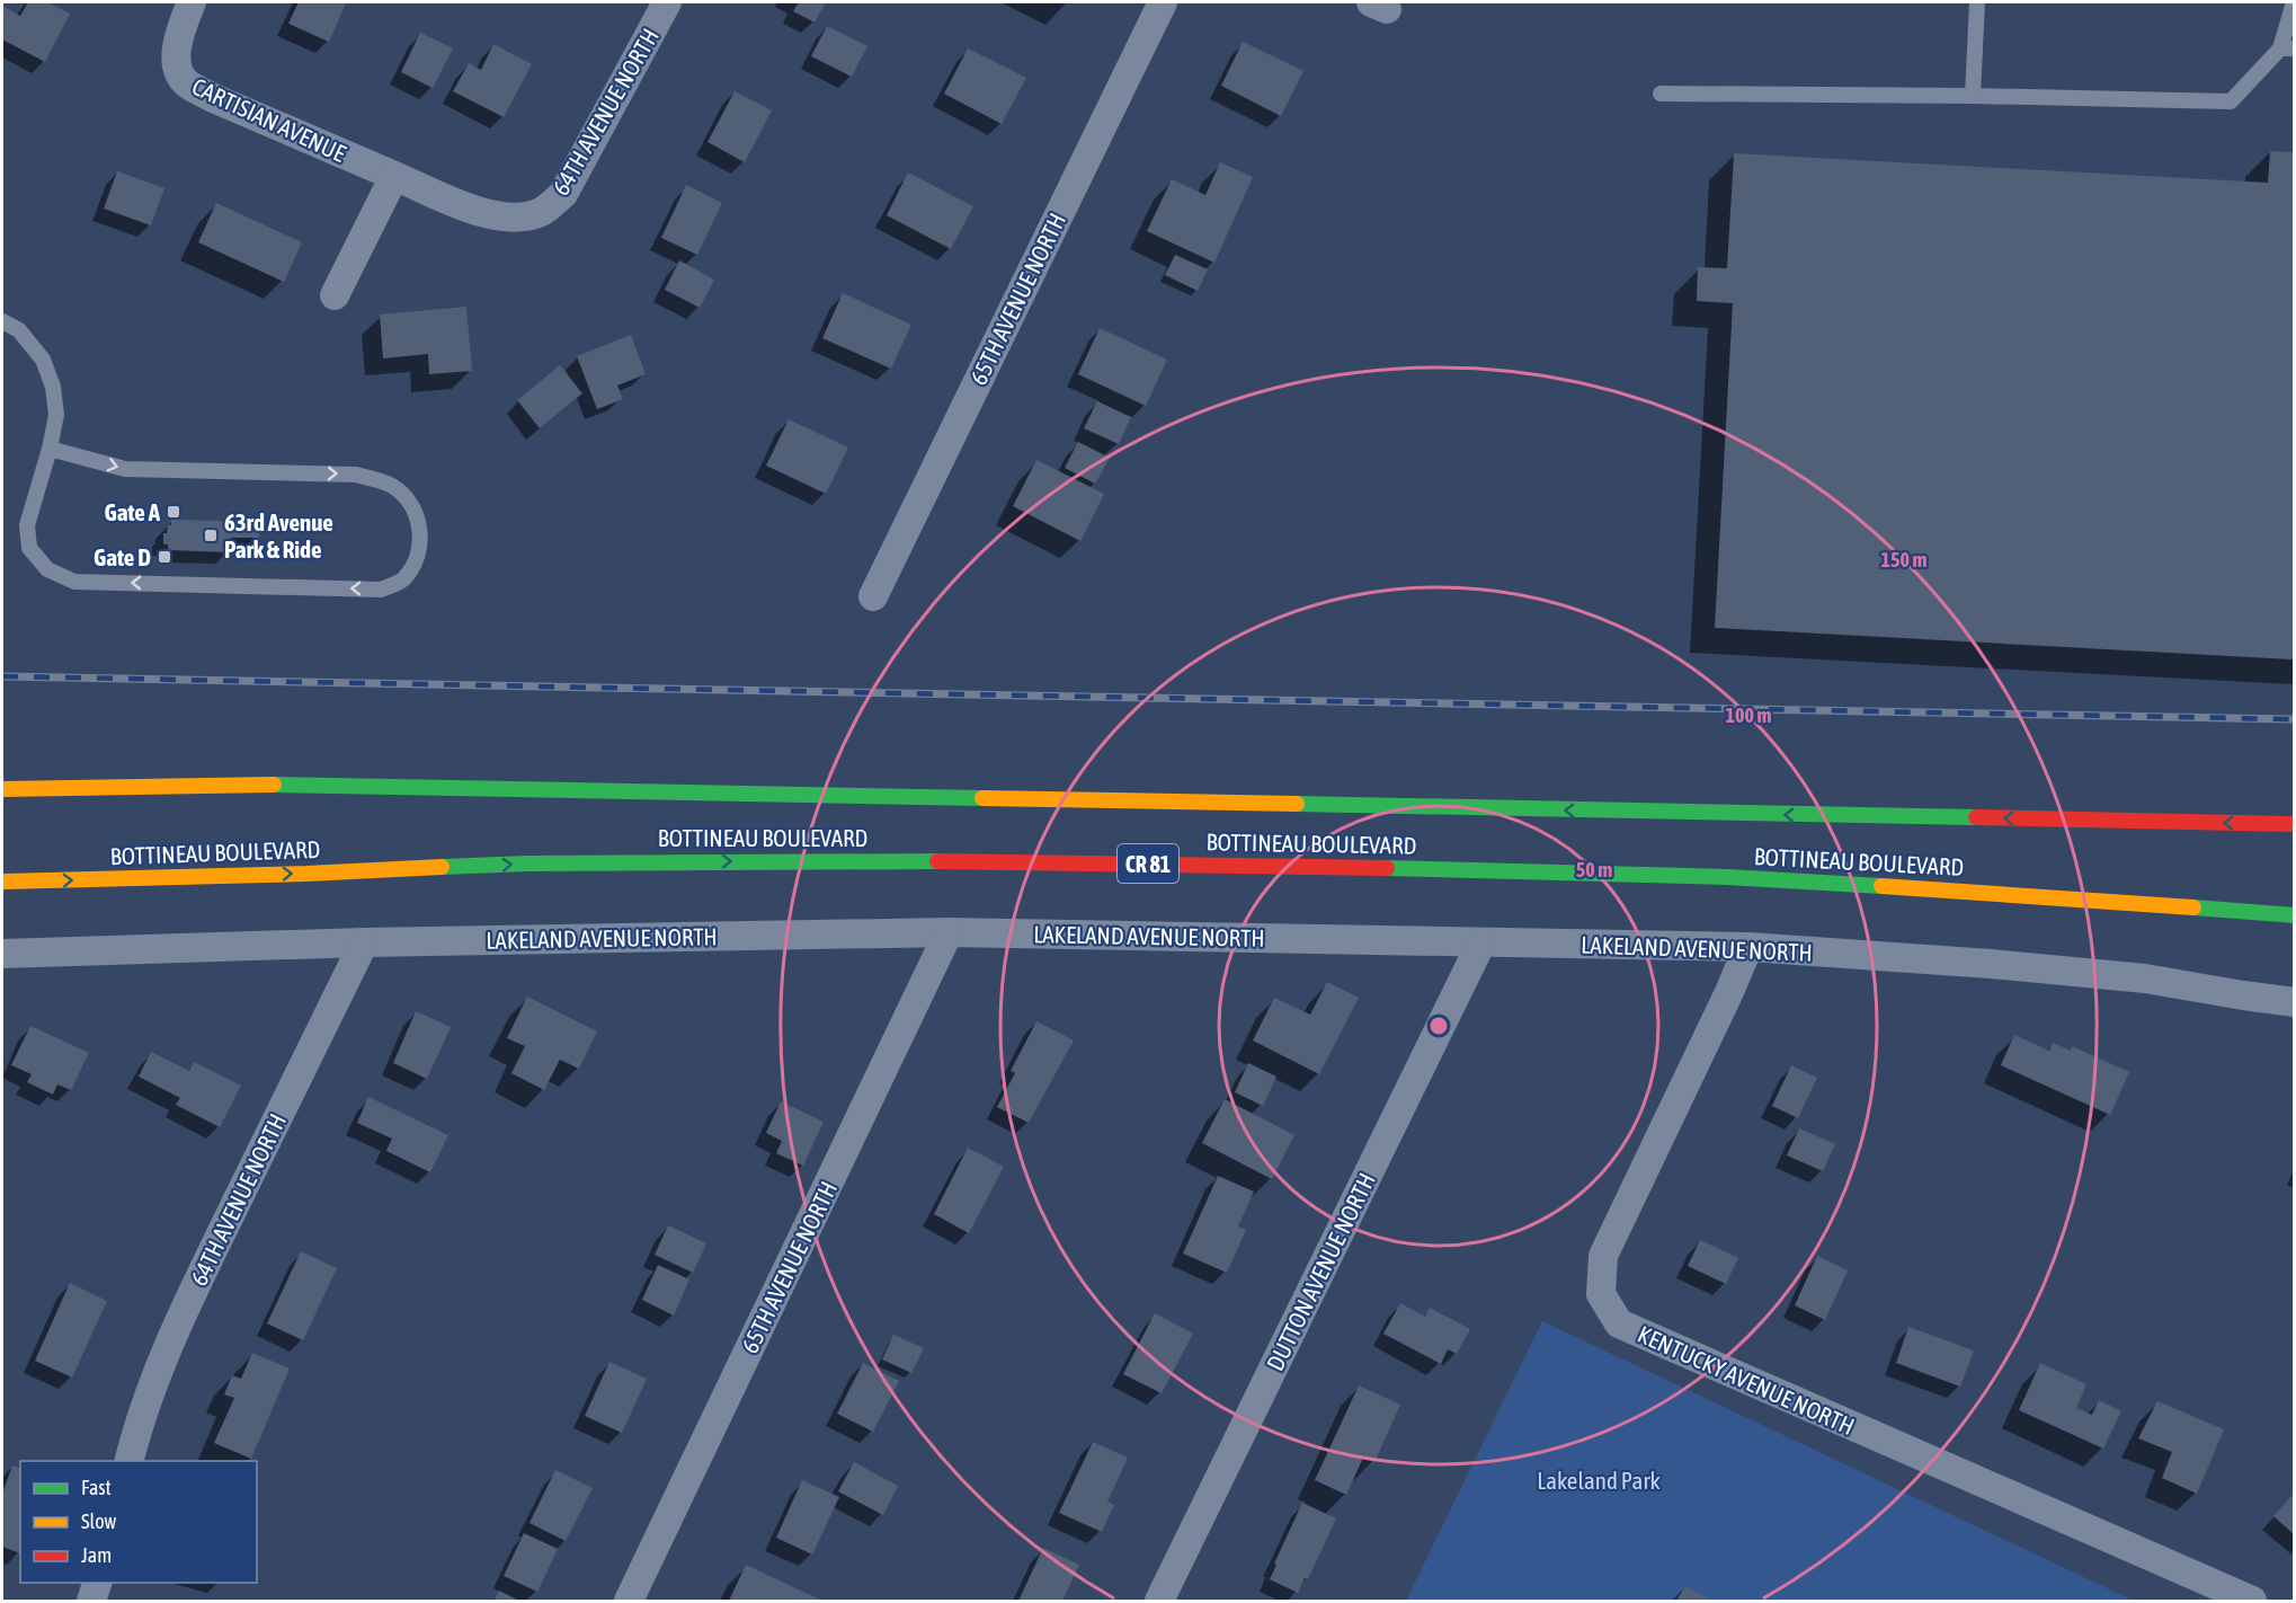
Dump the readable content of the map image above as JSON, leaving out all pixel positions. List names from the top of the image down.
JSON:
{
  "streets": {
    "highway": ["BOTTINEAU BOULEVARD", "CR 81"],
    "street": [
      "64TH AVENUE NORTH",
      "CARTISIAN AVENUE",
      "65TH AVENUE NORTH",
      "LAKELAND AVENUE NORTH",
      "DUTTON AVENUE NORTH",
      "KENTUCKY AVENUE NORTH"
    ]
  },
  "crossings": [
    ["64TH AVENUE NORTH", "CARTISIAN AVENUE"],
    ["64TH AVENUE NORTH", "LAKELAND AVENUE NORTH"],
    ["65TH AVENUE NORTH", "LAKELAND AVENUE NORTH"],
    ["LAKELAND AVENUE NORTH", "DUTTON AVENUE NORTH"],
    ["LAKELAND AVENUE NORTH", "KENTUCKY AVENUE NORTH"]
  ],
  "parks": ["Lakeland Park"],
  "places": {
    "transit": ["Gate A", "63rd Avenue Park & Ride", "Gate D"]
  },
  "legend": ["Fast", "Slow", "Jam"],
  "rings": ["150 m", "100 m", "50 m"]
}
